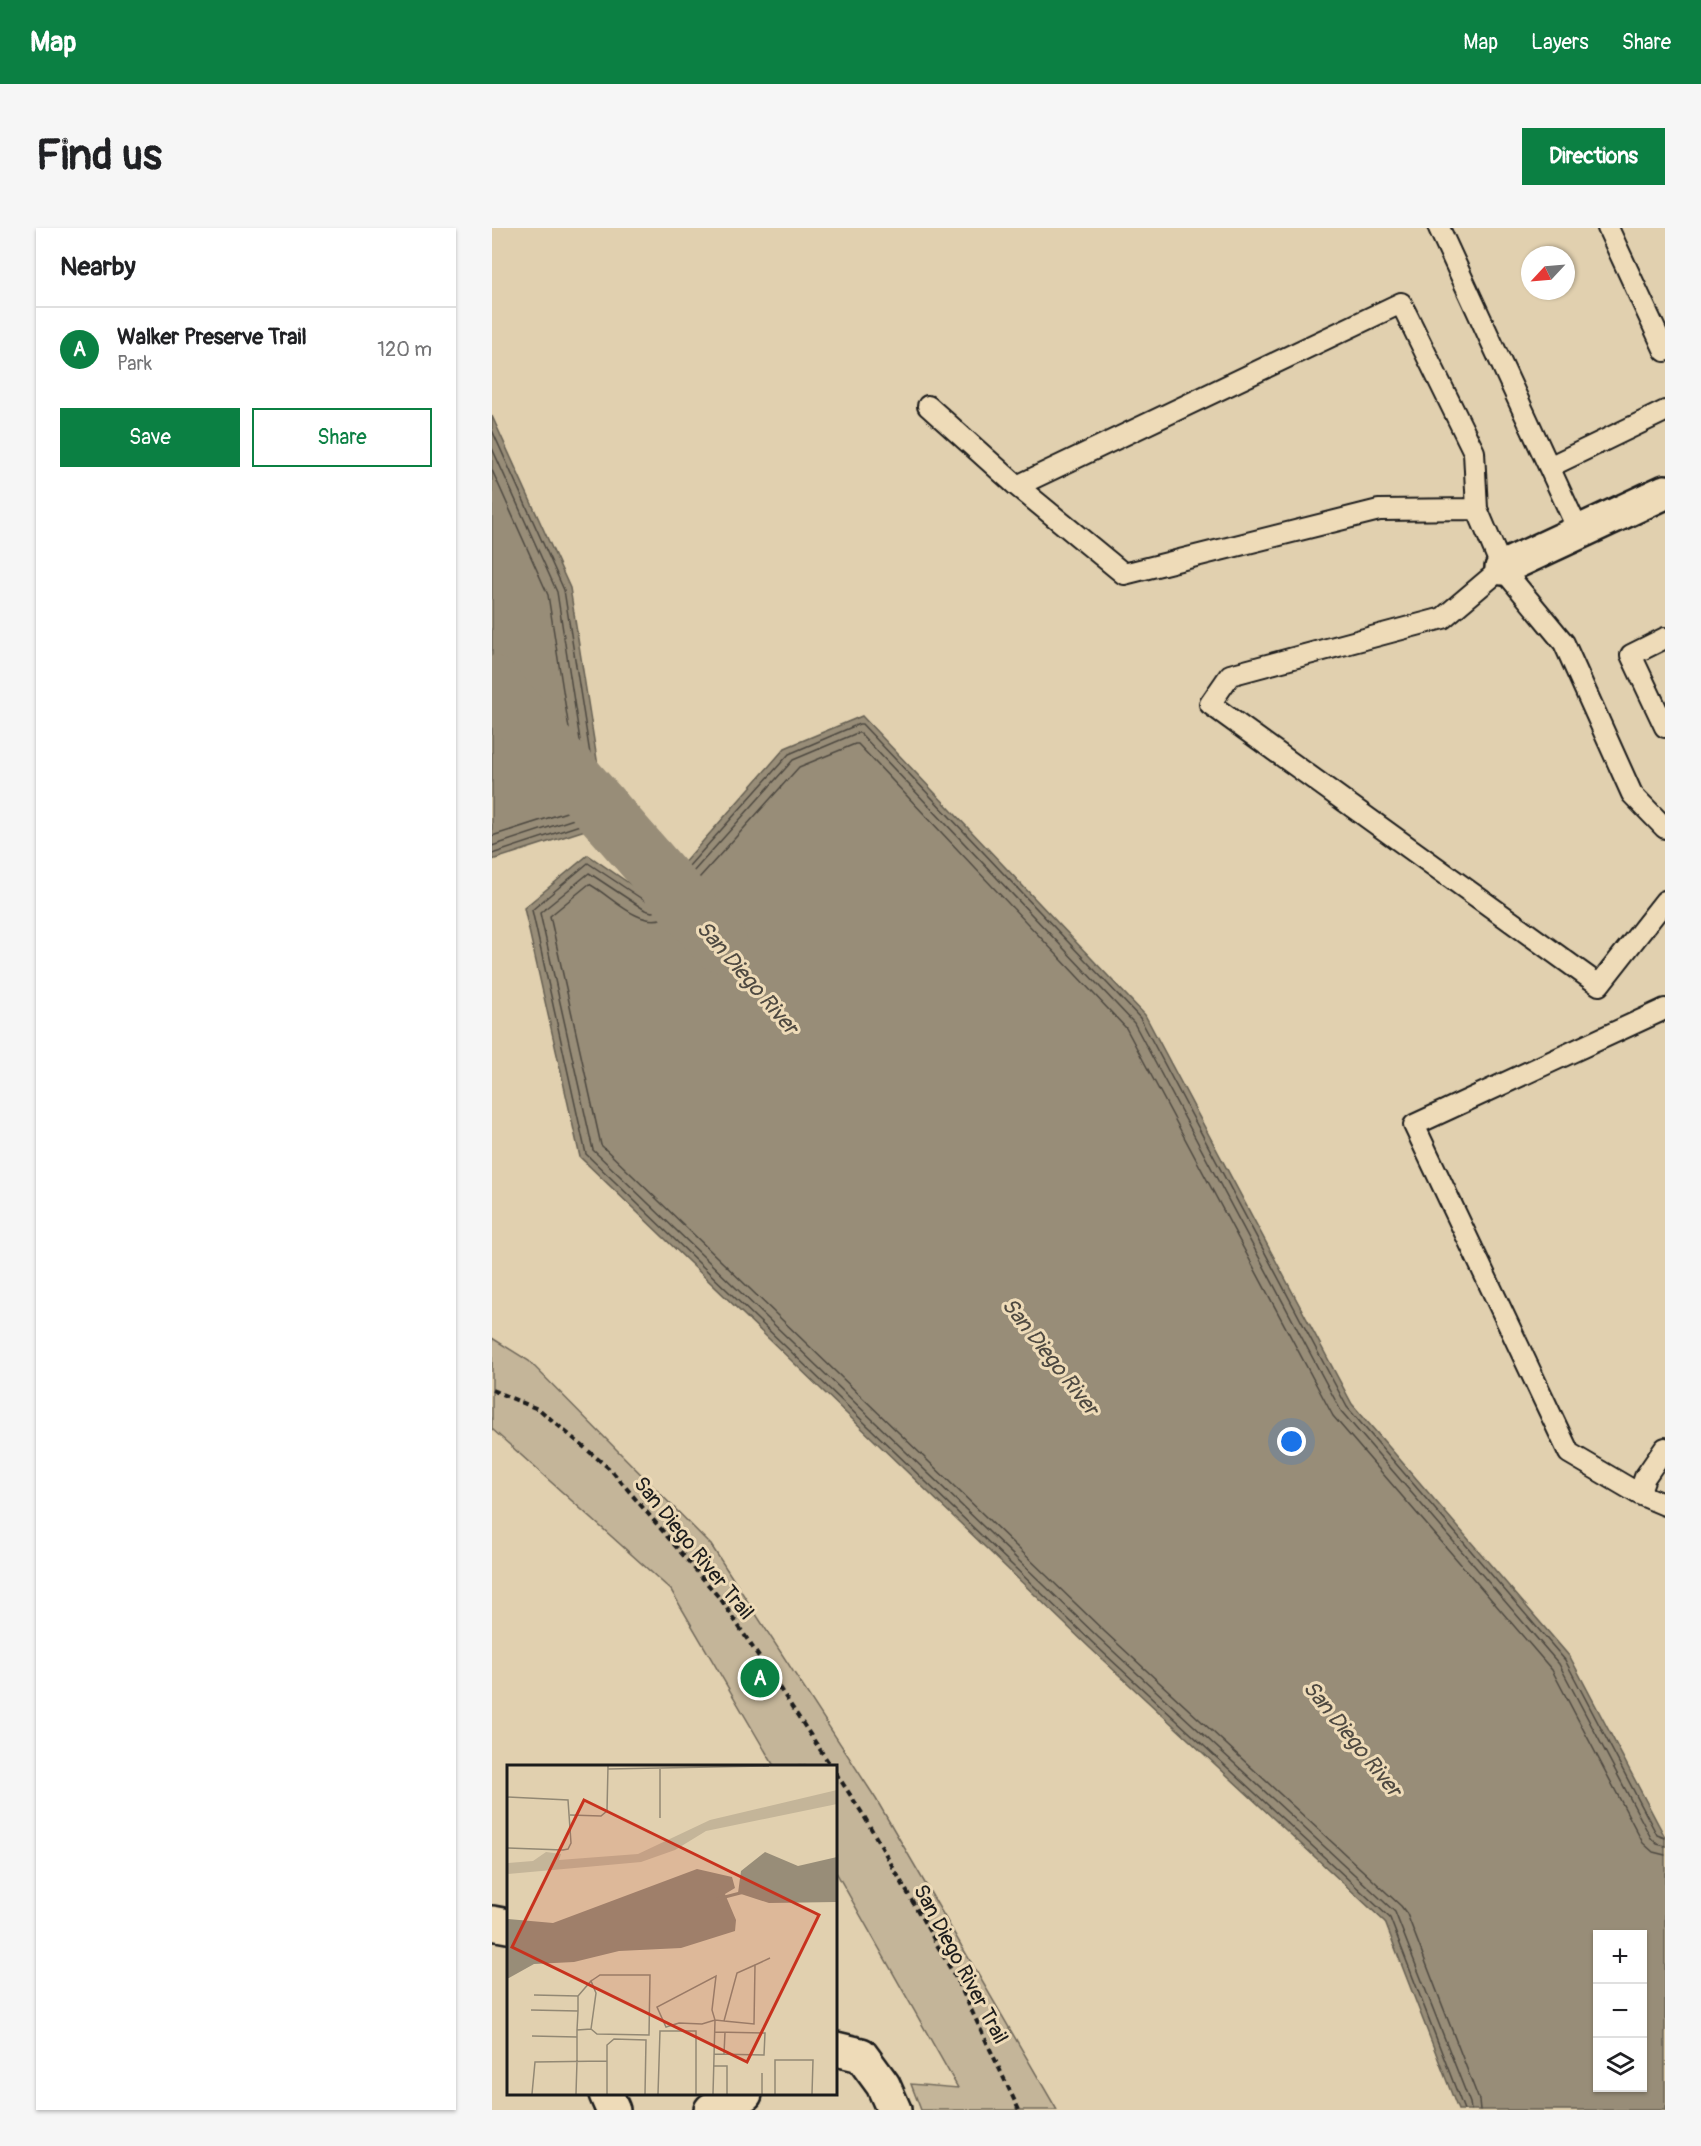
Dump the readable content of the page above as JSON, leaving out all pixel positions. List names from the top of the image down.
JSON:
{
  "streets": {
    "path": ["San Diego River Trail"]
  },
  "water": ["San Diego River"],
  "north": "bottom left",
  "page": {
    "header": "Map",
    "nav": ["Map", "Layers", "Share"],
    "buttons": [
      "Directions",
      ["Save", "Share"]
    ],
    "title": "Find us",
    "heading": "Nearby",
    "list": [
      {
        "mark": "A",
        "name": "Walker Preserve Trail",
        "note": "Park",
        "value": "120 m"
      }
    ],
    "pins": "A",
    "map_buttons": ["+", "−"]
  }
}
